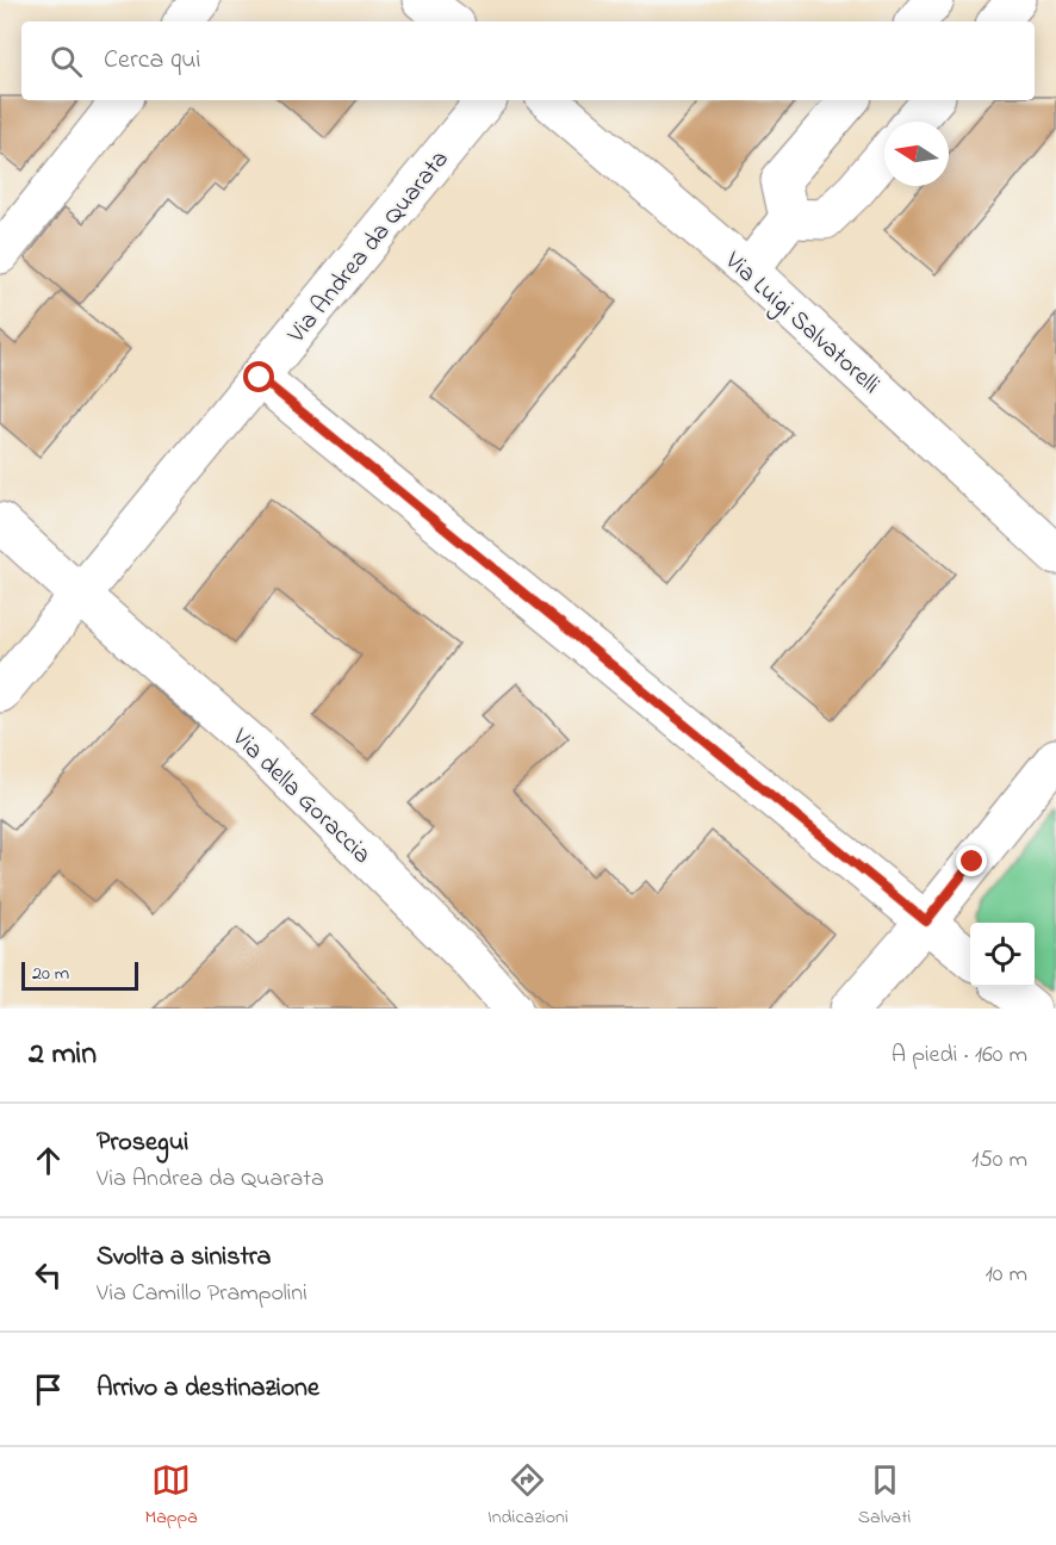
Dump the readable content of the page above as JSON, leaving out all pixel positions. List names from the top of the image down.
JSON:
{
  "streets": {
    "street": ["Via Andrea da Quarata", "Via Luigi Salvatorelli", "Via della Goraccia"]
  },
  "crossings": [
    ["Via Andrea da Quarata", "Via della Goraccia"]
  ],
  "scale_bar": "20 m",
  "north": "left",
  "page": {
    "search": "Cerca qui",
    "scale": "20 m",
    "heading": ["2 min", "A piedi · 160 m"],
    "list": [
      ["Prosegui", "Via Andrea da Quarata", "150 m"],
      ["Svolta a sinistra", "Via Camillo Prampolini", "10 m"],
      "Arrivo a destinazione"
    ],
    "nav": ["Mappa", "Indicazioni", "Salvati"]
  }
}
